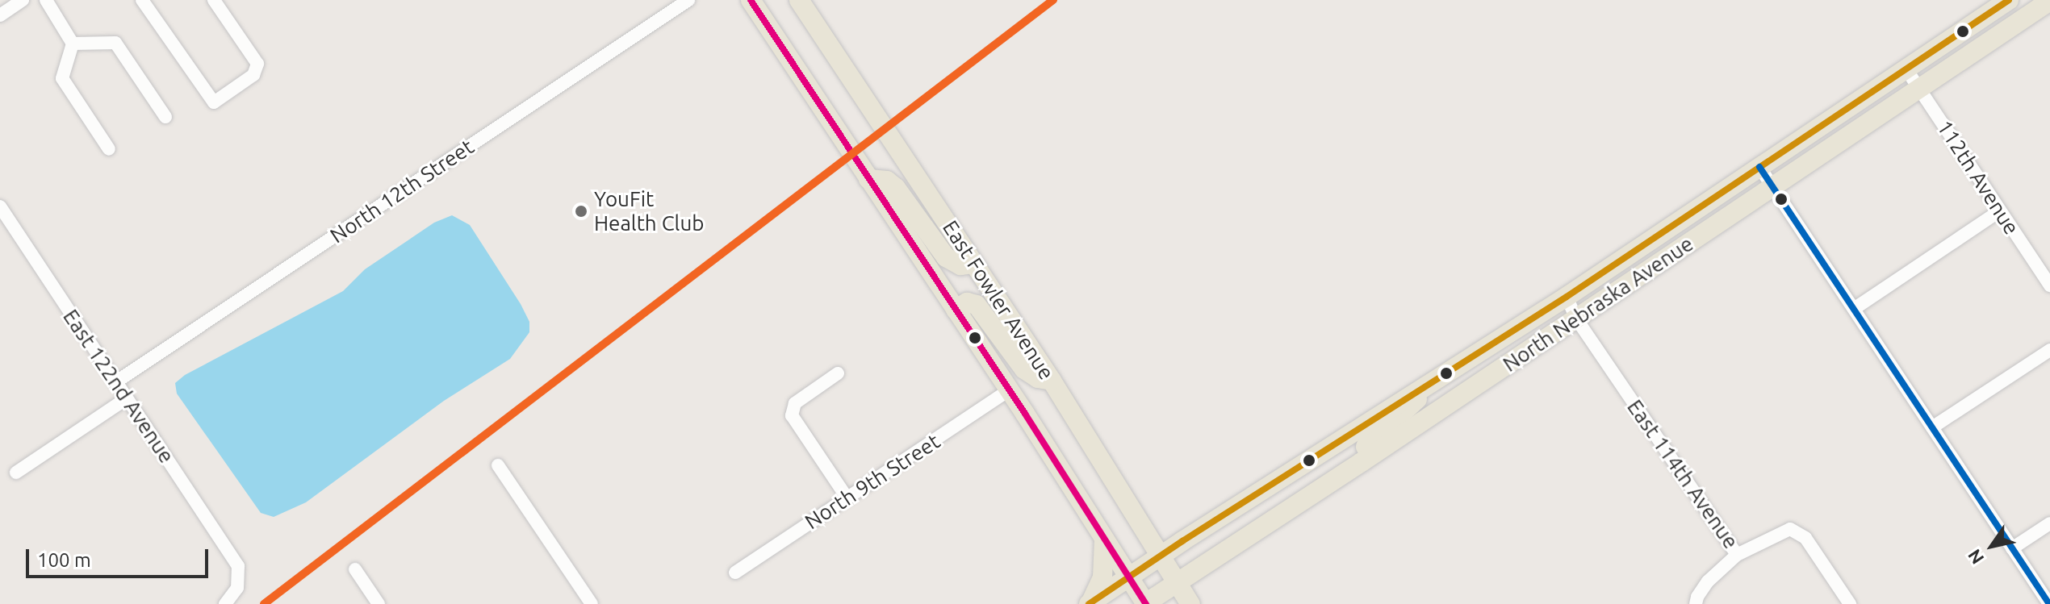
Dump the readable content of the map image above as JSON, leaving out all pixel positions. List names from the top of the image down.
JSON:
{
  "streets": {
    "main road": ["East Fowler Avenue", "North Nebraska Avenue"],
    "street": [
      "112th Avenue",
      "North 12th Street",
      "East 122nd Avenue",
      "East 114th Avenue",
      "North 9th Street"
    ]
  },
  "crossings": [
    ["112th Avenue", "North Nebraska Avenue"],
    ["North 12th Street", "East 122nd Avenue"],
    ["East Fowler Avenue", "North Nebraska Avenue"],
    ["East Fowler Avenue", "North 9th Street"],
    ["North Nebraska Avenue", "East 114th Avenue"]
  ],
  "places": ["YouFit Health Club"],
  "scale_bar": "100 m",
  "north": "bottom left"
}
